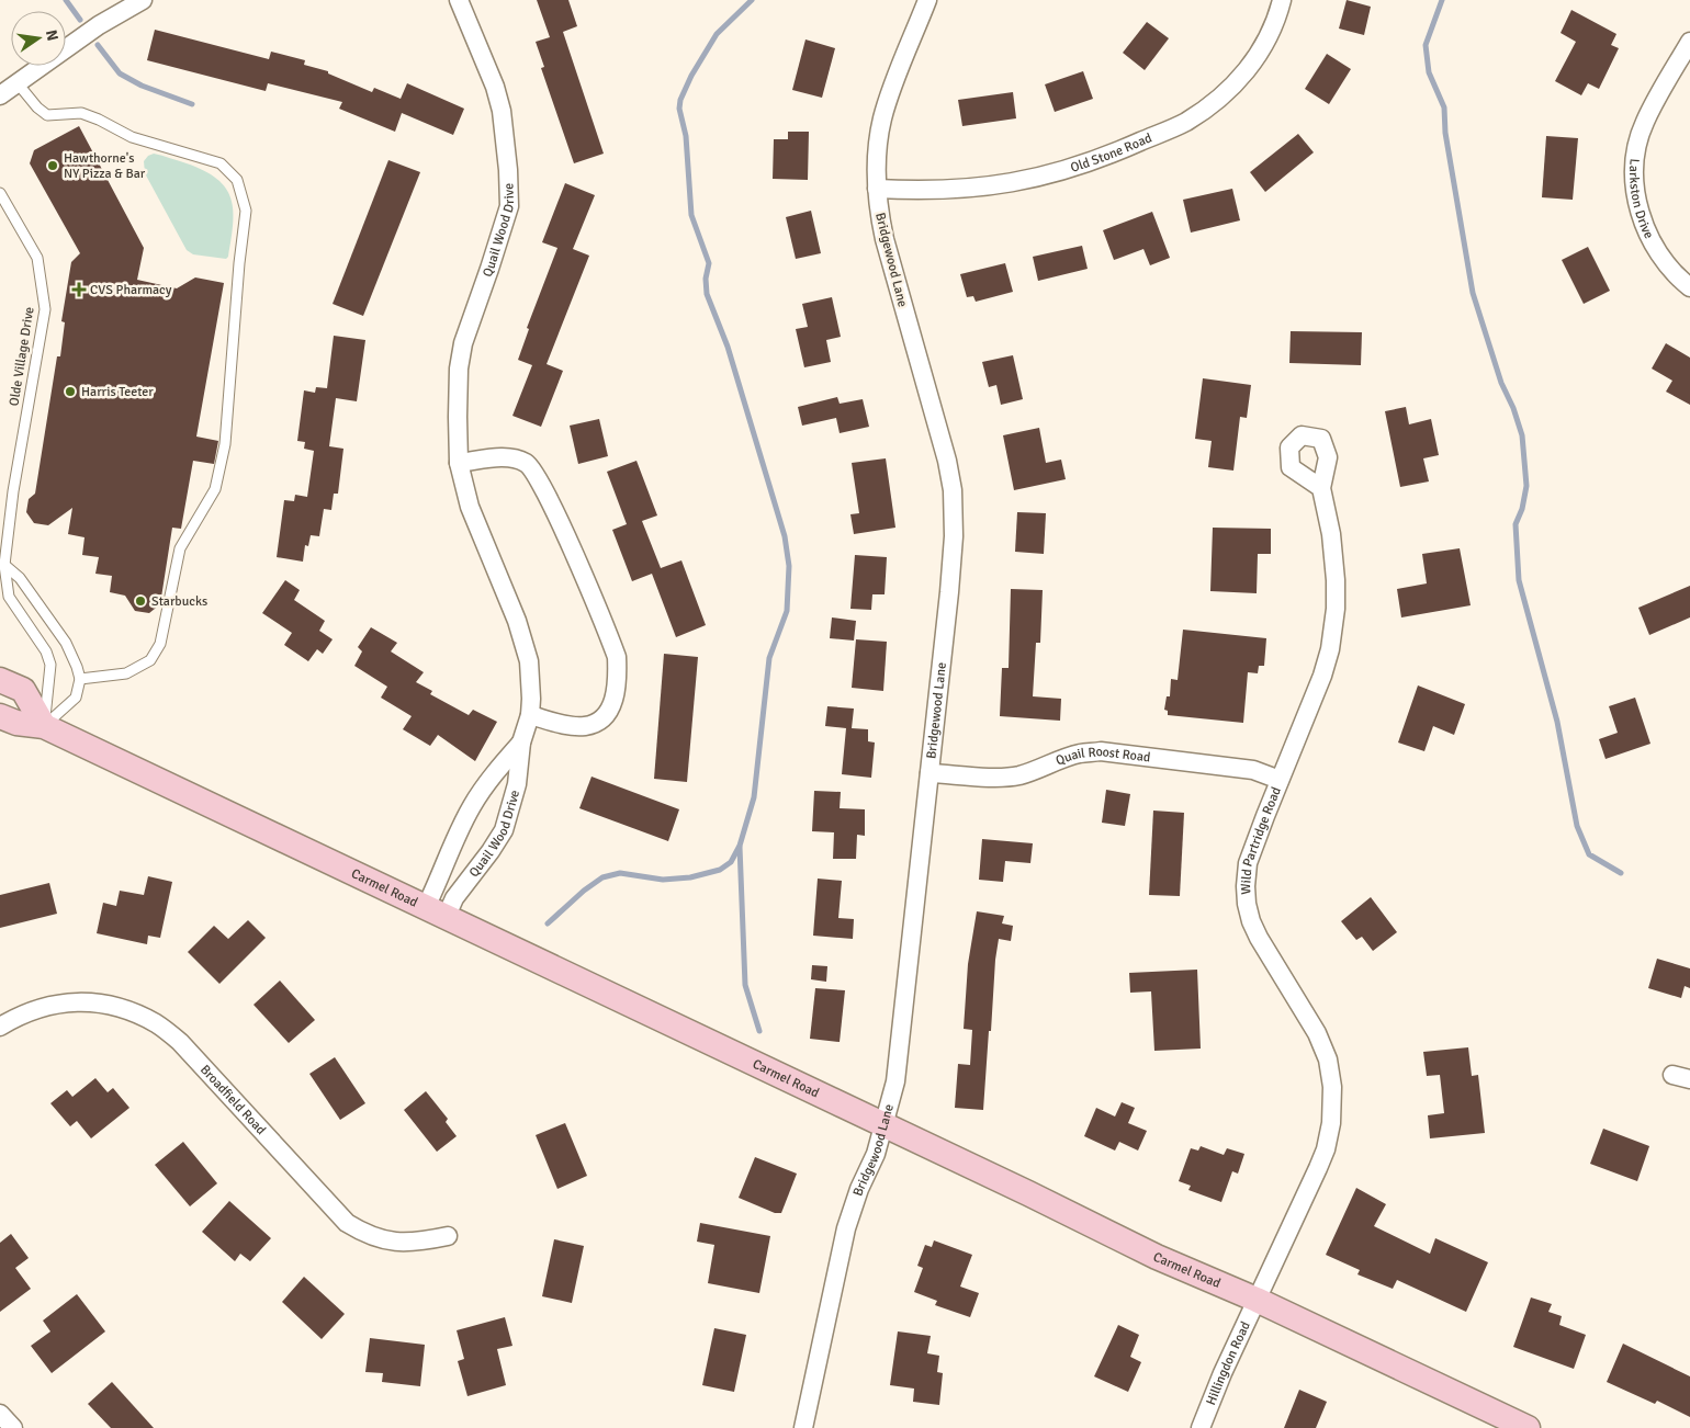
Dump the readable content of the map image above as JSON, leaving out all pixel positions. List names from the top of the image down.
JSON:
{
  "streets": {
    "main road": ["Carmel Road"],
    "street": [
      "Old Stone Road",
      "Larkston Drive",
      "Quail Wood Drive",
      "Bridgewood Lane",
      "Quail Roost Road",
      "Wild Partridge Road",
      "Broadfield Road",
      "Hillingdon Road"
    ],
    "lane": ["Olde Village Drive"]
  },
  "crossings": [
    ["Old Stone Road", "Bridgewood Lane"],
    ["Quail Wood Drive", "Carmel Road"],
    ["Bridgewood Lane", "Quail Roost Road"],
    ["Bridgewood Lane", "Carmel Road"],
    ["Olde Village Drive", "Carmel Road"],
    ["Quail Roost Road", "Wild Partridge Road"],
    ["Wild Partridge Road", "Carmel Road"],
    ["Wild Partridge Road", "Hillingdon Road"],
    ["Carmel Road", "Hillingdon Road"]
  ],
  "places": {
    "other": ["Hawthorne's NY Pizza & Bar", "Harris Teeter", "Starbucks"],
    "health": ["CVS Pharmacy"]
  },
  "north": "right"
}
